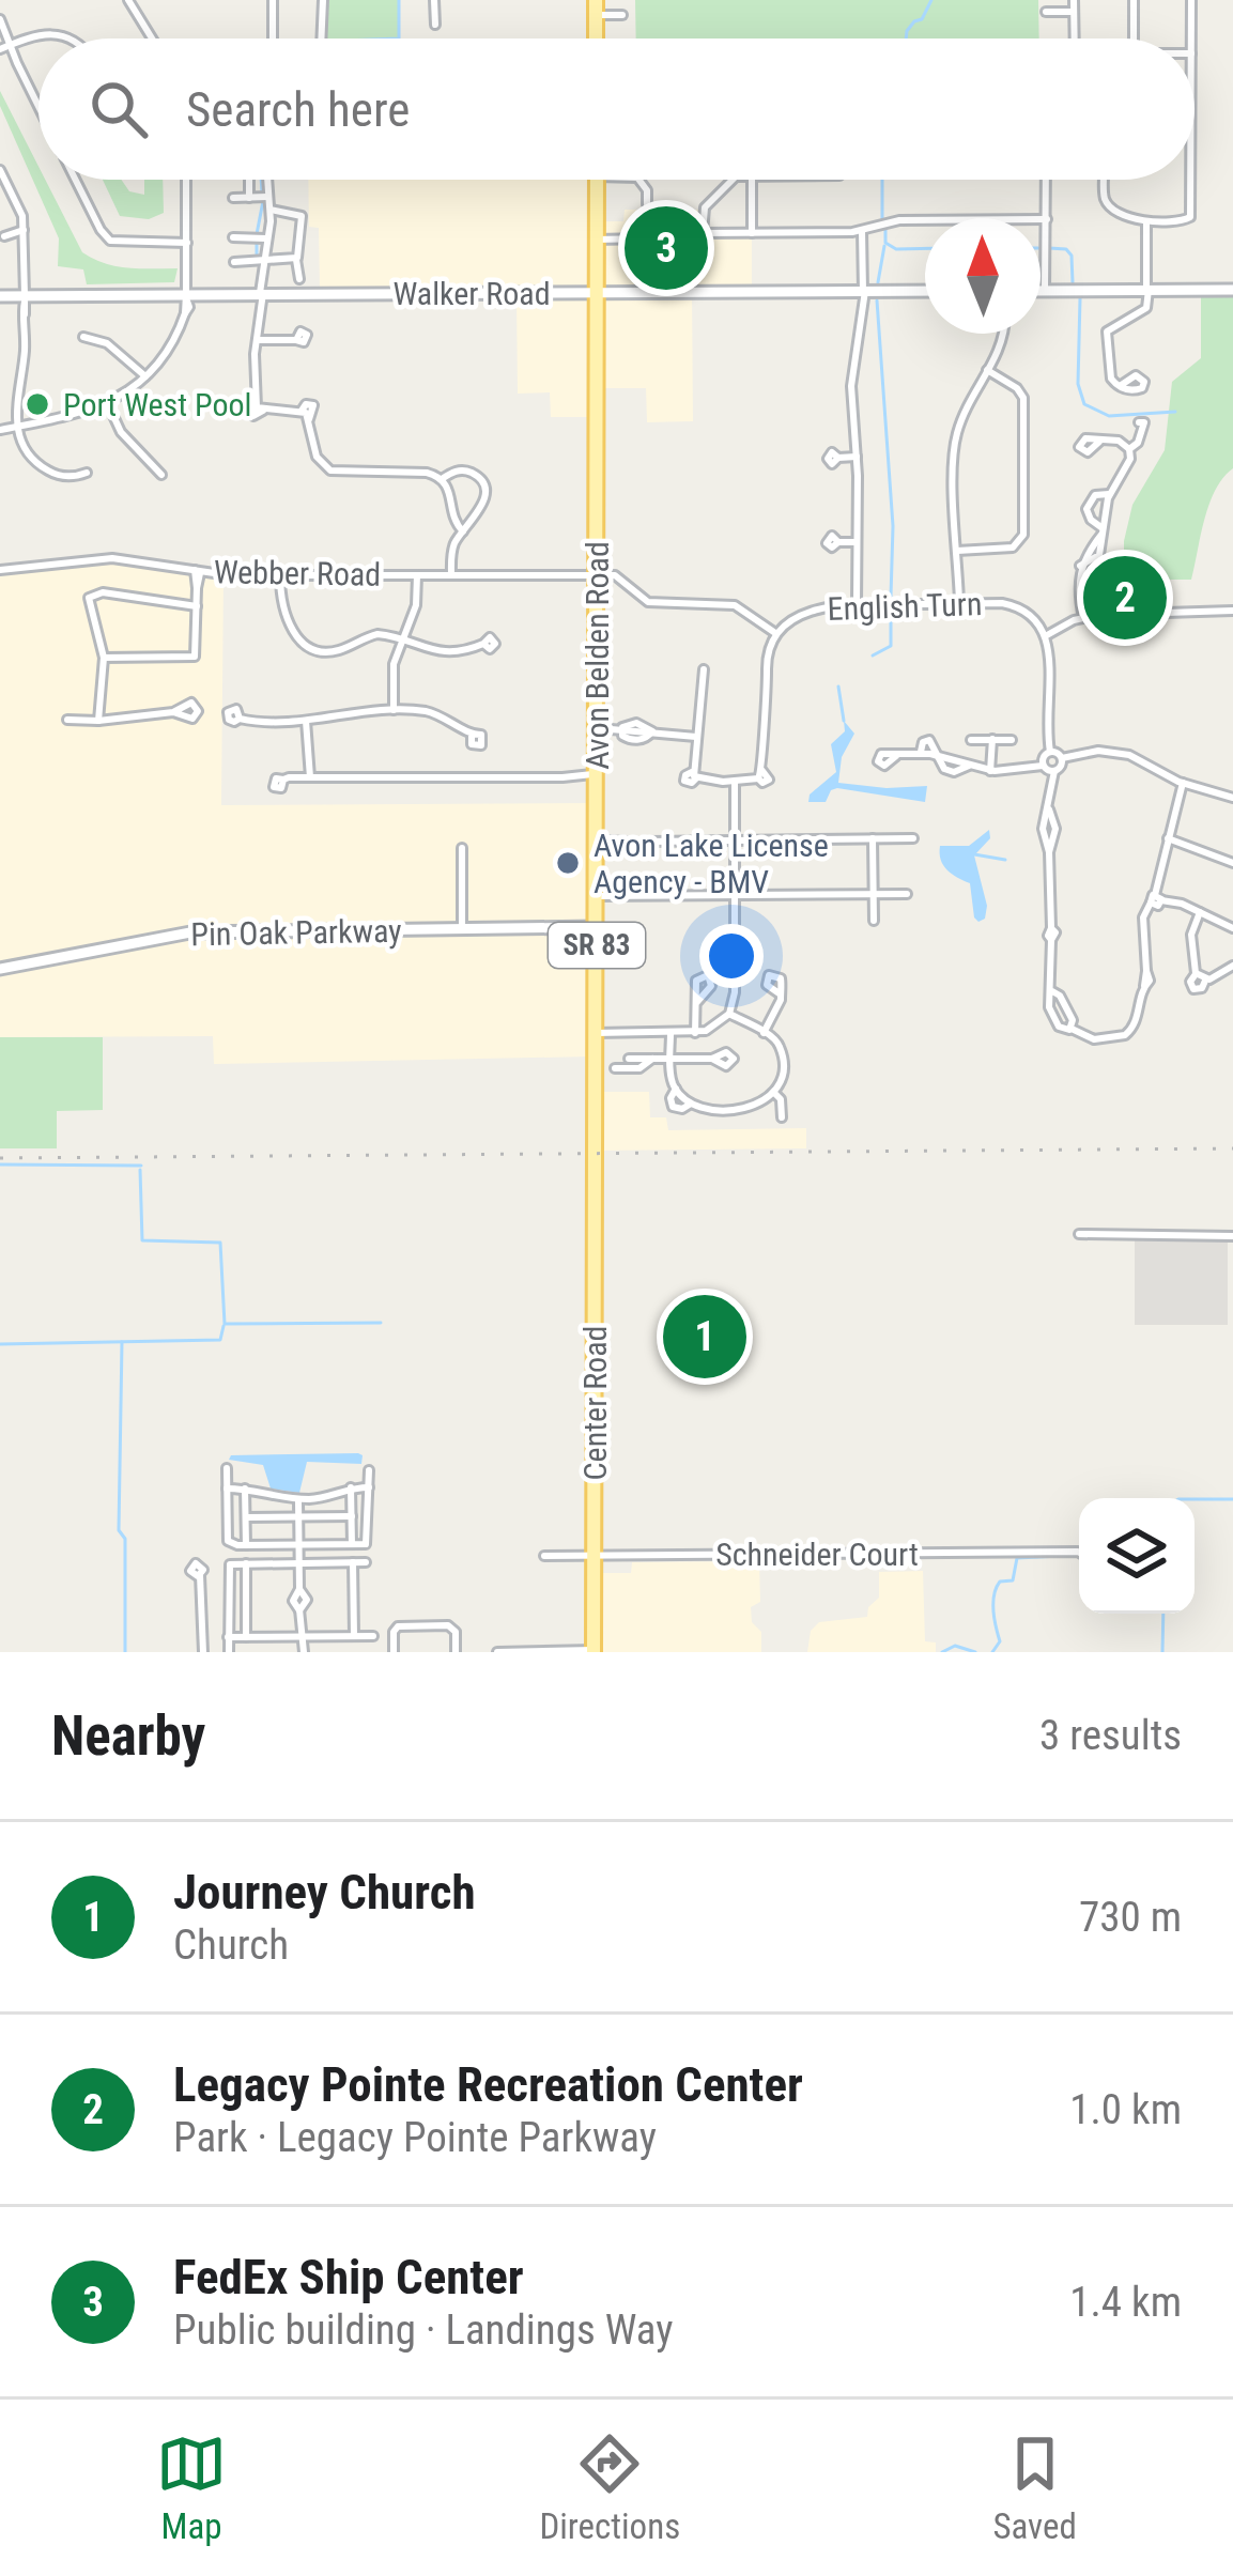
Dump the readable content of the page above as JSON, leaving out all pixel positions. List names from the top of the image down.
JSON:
{
  "streets": {
    "main road": ["Avon Belden Road", "SR 83", "Center Road"],
    "street": [
      "Walker Road",
      "Webber Road",
      "English Turn",
      "Pin Oak Parkway",
      "Schneider Court"
    ]
  },
  "crossings": [
    ["Walker Road", "Avon Belden Road"],
    ["Webber Road", "Avon Belden Road"],
    ["Avon Belden Road", "Pin Oak Parkway"],
    ["Avon Belden Road", "Center Road"],
    ["Center Road", "Schneider Court"]
  ],
  "places": ["Port West Pool", "Avon Lake License Agency - BMV"],
  "north": "top",
  "page": {
    "search": "Search here",
    "pins": ["3", "2", "1"],
    "heading": ["Nearby", "3 results"],
    "list": [
      {
        "mark": "1",
        "name": "Journey Church",
        "note": "Church",
        "value": "730 m"
      },
      {
        "mark": "2",
        "name": "Legacy Pointe Recreation Center",
        "note": "Park · Legacy Pointe Parkway",
        "value": "1.0 km"
      },
      {
        "mark": "3",
        "name": "FedEx Ship Center",
        "note": "Public building · Landings Way",
        "value": "1.4 km"
      }
    ],
    "nav": ["Map", "Directions", "Saved"]
  }
}
